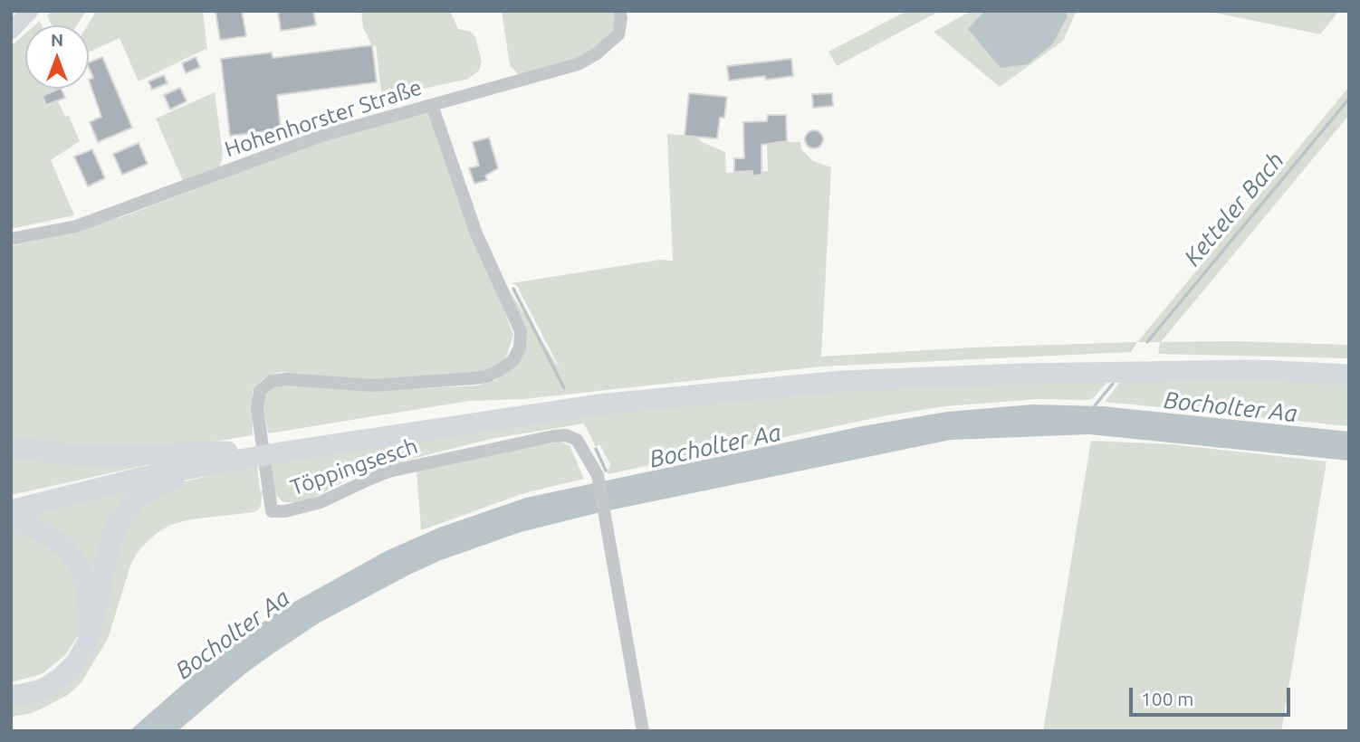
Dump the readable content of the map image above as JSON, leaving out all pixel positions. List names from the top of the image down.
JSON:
{
  "streets": {
    "street": ["Hohenhorster Straße", "Töppingsesch"]
  },
  "crossings": [
    ["Hohenhorster Straße", "Töppingsesch"]
  ],
  "water": ["Ketteler Bach", "Bocholter Aa"],
  "scale_bar": "100 m",
  "north": "top"
}
